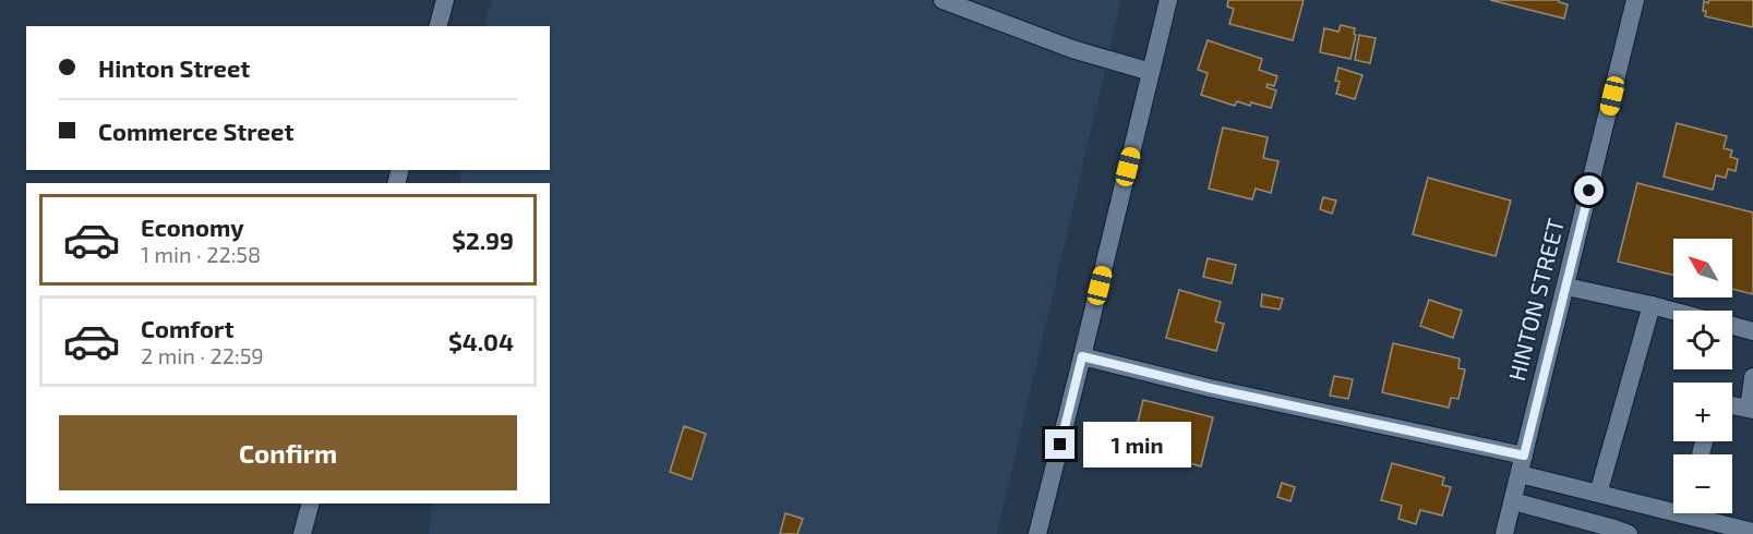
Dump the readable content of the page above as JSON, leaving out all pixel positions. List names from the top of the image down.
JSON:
{
  "streets": {
    "street": ["HINTON STREET"]
  },
  "north": "top left",
  "page": {
    "banner": ["Hinton Street", "Commerce Street"],
    "list": [
      {
        "name": "Economy",
        "note": "1 min · 22:58",
        "value": "$2.99"
      },
      {
        "name": "Comfort",
        "note": "2 min · 22:59",
        "value": "$4.04"
      }
    ],
    "map_buttons": ["+", "−"],
    "buttons": "Confirm",
    "bubble": "1 min"
  }
}
